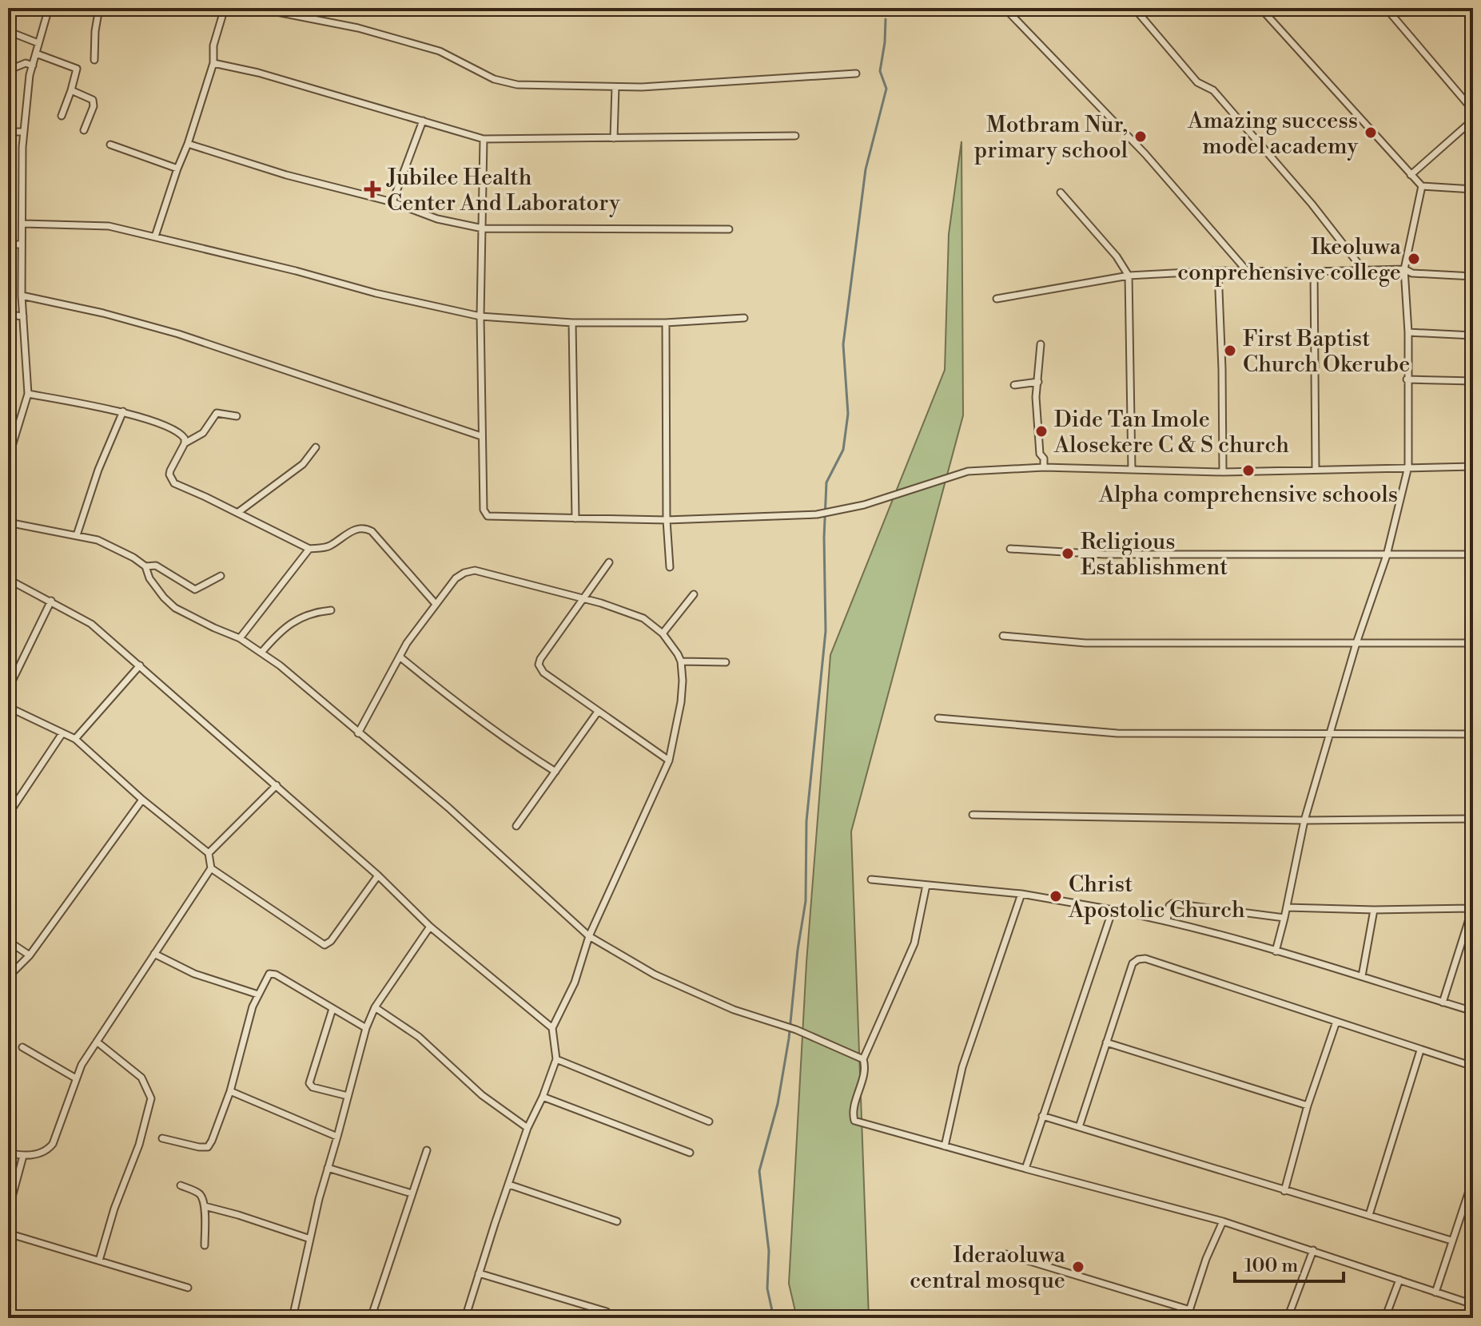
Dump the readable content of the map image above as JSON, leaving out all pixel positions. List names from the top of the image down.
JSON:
{
  "places": {
    "other": [
      "Amazing success model academy",
      "Motbram Nur, primary school",
      "Ikeoluwa conprehensive college",
      "First Baptist Church Okerube",
      "Dide Tan Imole Alosekere C & S church",
      "Alpha comprehensive schools",
      "Religious Establishment",
      "Christ Apostolic Church",
      "Ideraoluwa central mosque"
    ],
    "health": ["Jubilee Health Center And Laboratory"]
  },
  "scale_bar": "100 m"
}
